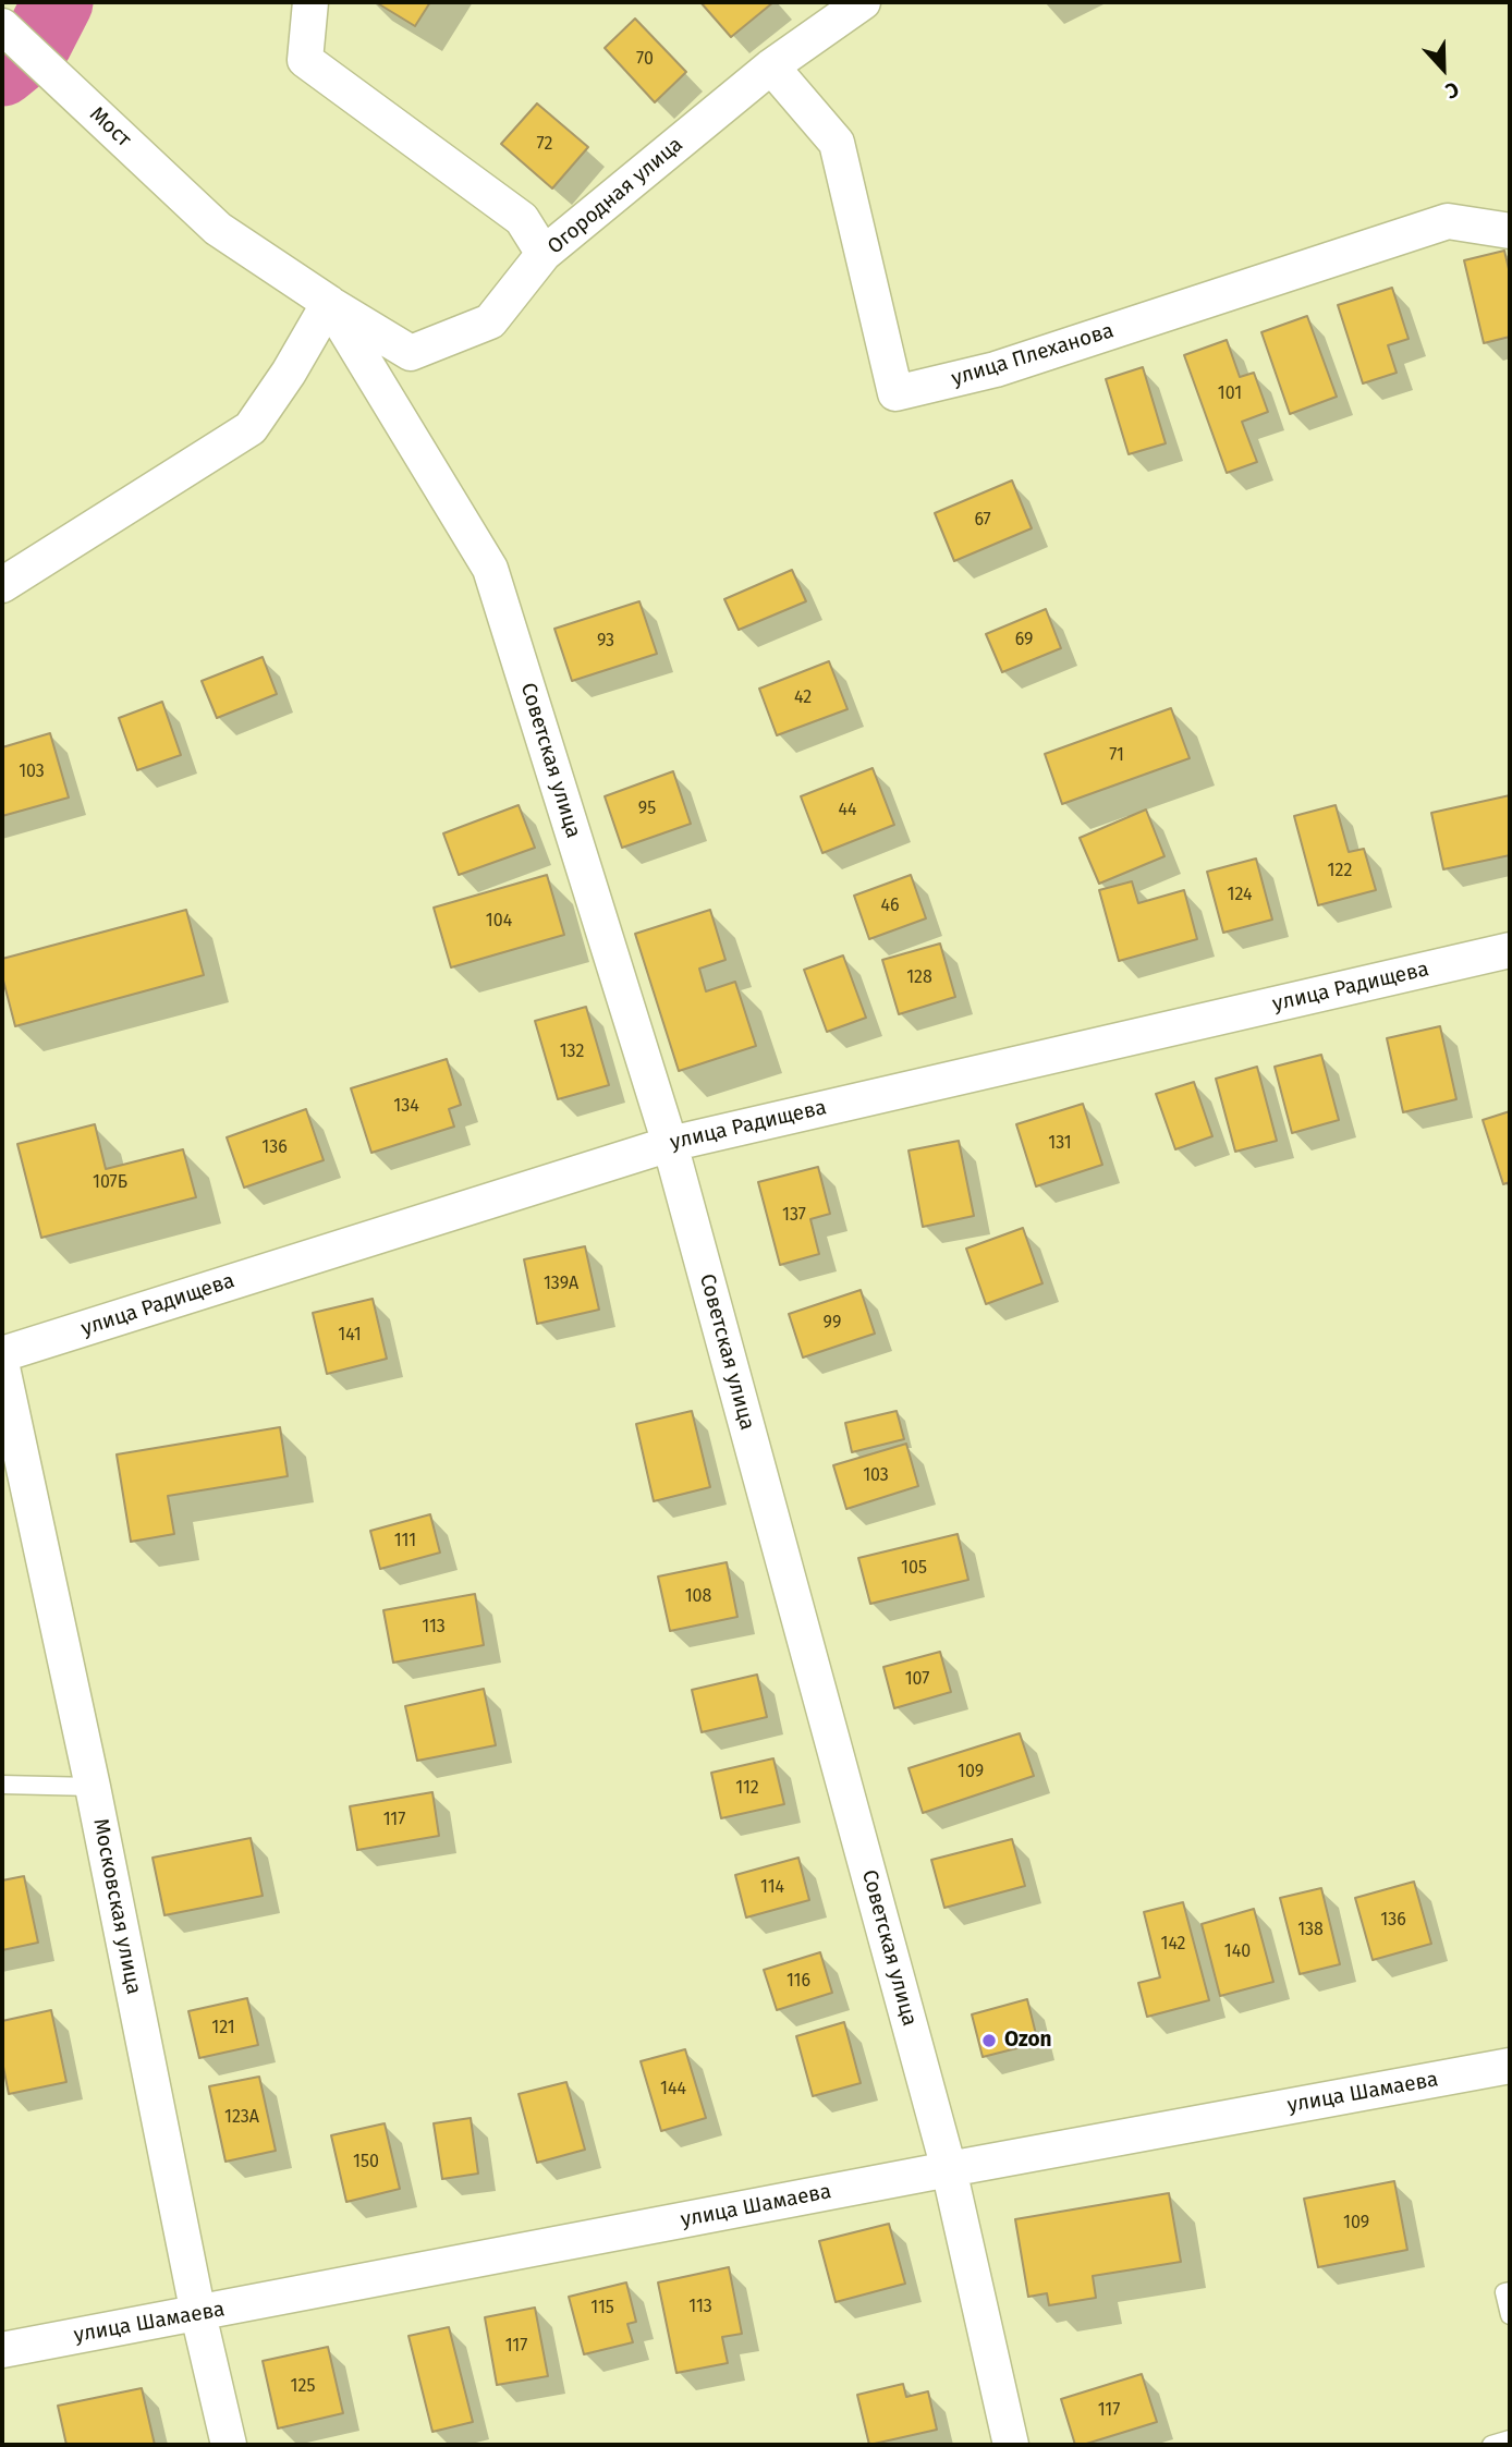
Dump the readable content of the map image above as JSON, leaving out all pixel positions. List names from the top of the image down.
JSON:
{
  "streets": {
    "street": [
      "Мост",
      "Огородная улица",
      "улица Плеханова",
      "Советская улица",
      "улица Радищева",
      "Московская улица",
      "улица Шамаева"
    ]
  },
  "crossings": [
    ["Мост", "Огородная улица"],
    ["Мост", "Советская улица"],
    ["Огородная улица", "улица Плеханова"],
    ["Огородная улица", "Советская улица"],
    ["Советская улица", "улица Радищева"],
    ["Советская улица", "улица Шамаева"],
    ["Московская улица", "улица Шамаева"]
  ],
  "places": ["Ozon"],
  "house_numbers": [
    "70",
    "72",
    "101",
    "67",
    "69",
    "93",
    "42",
    "71",
    "103",
    "95",
    "44",
    "122",
    "124",
    "46",
    "104",
    "128",
    "132",
    "134",
    "131",
    "136",
    "107Б",
    "137",
    "139А",
    "99",
    "141",
    "103",
    "111",
    "105",
    "108",
    "113",
    "107",
    "109",
    "112",
    "117",
    "114",
    "136",
    "138",
    "142",
    "140",
    "116",
    "121",
    "144",
    "123А",
    "150",
    "109",
    "113",
    "115",
    "117",
    "125",
    "117"
  ],
  "north": "bottom"
}
